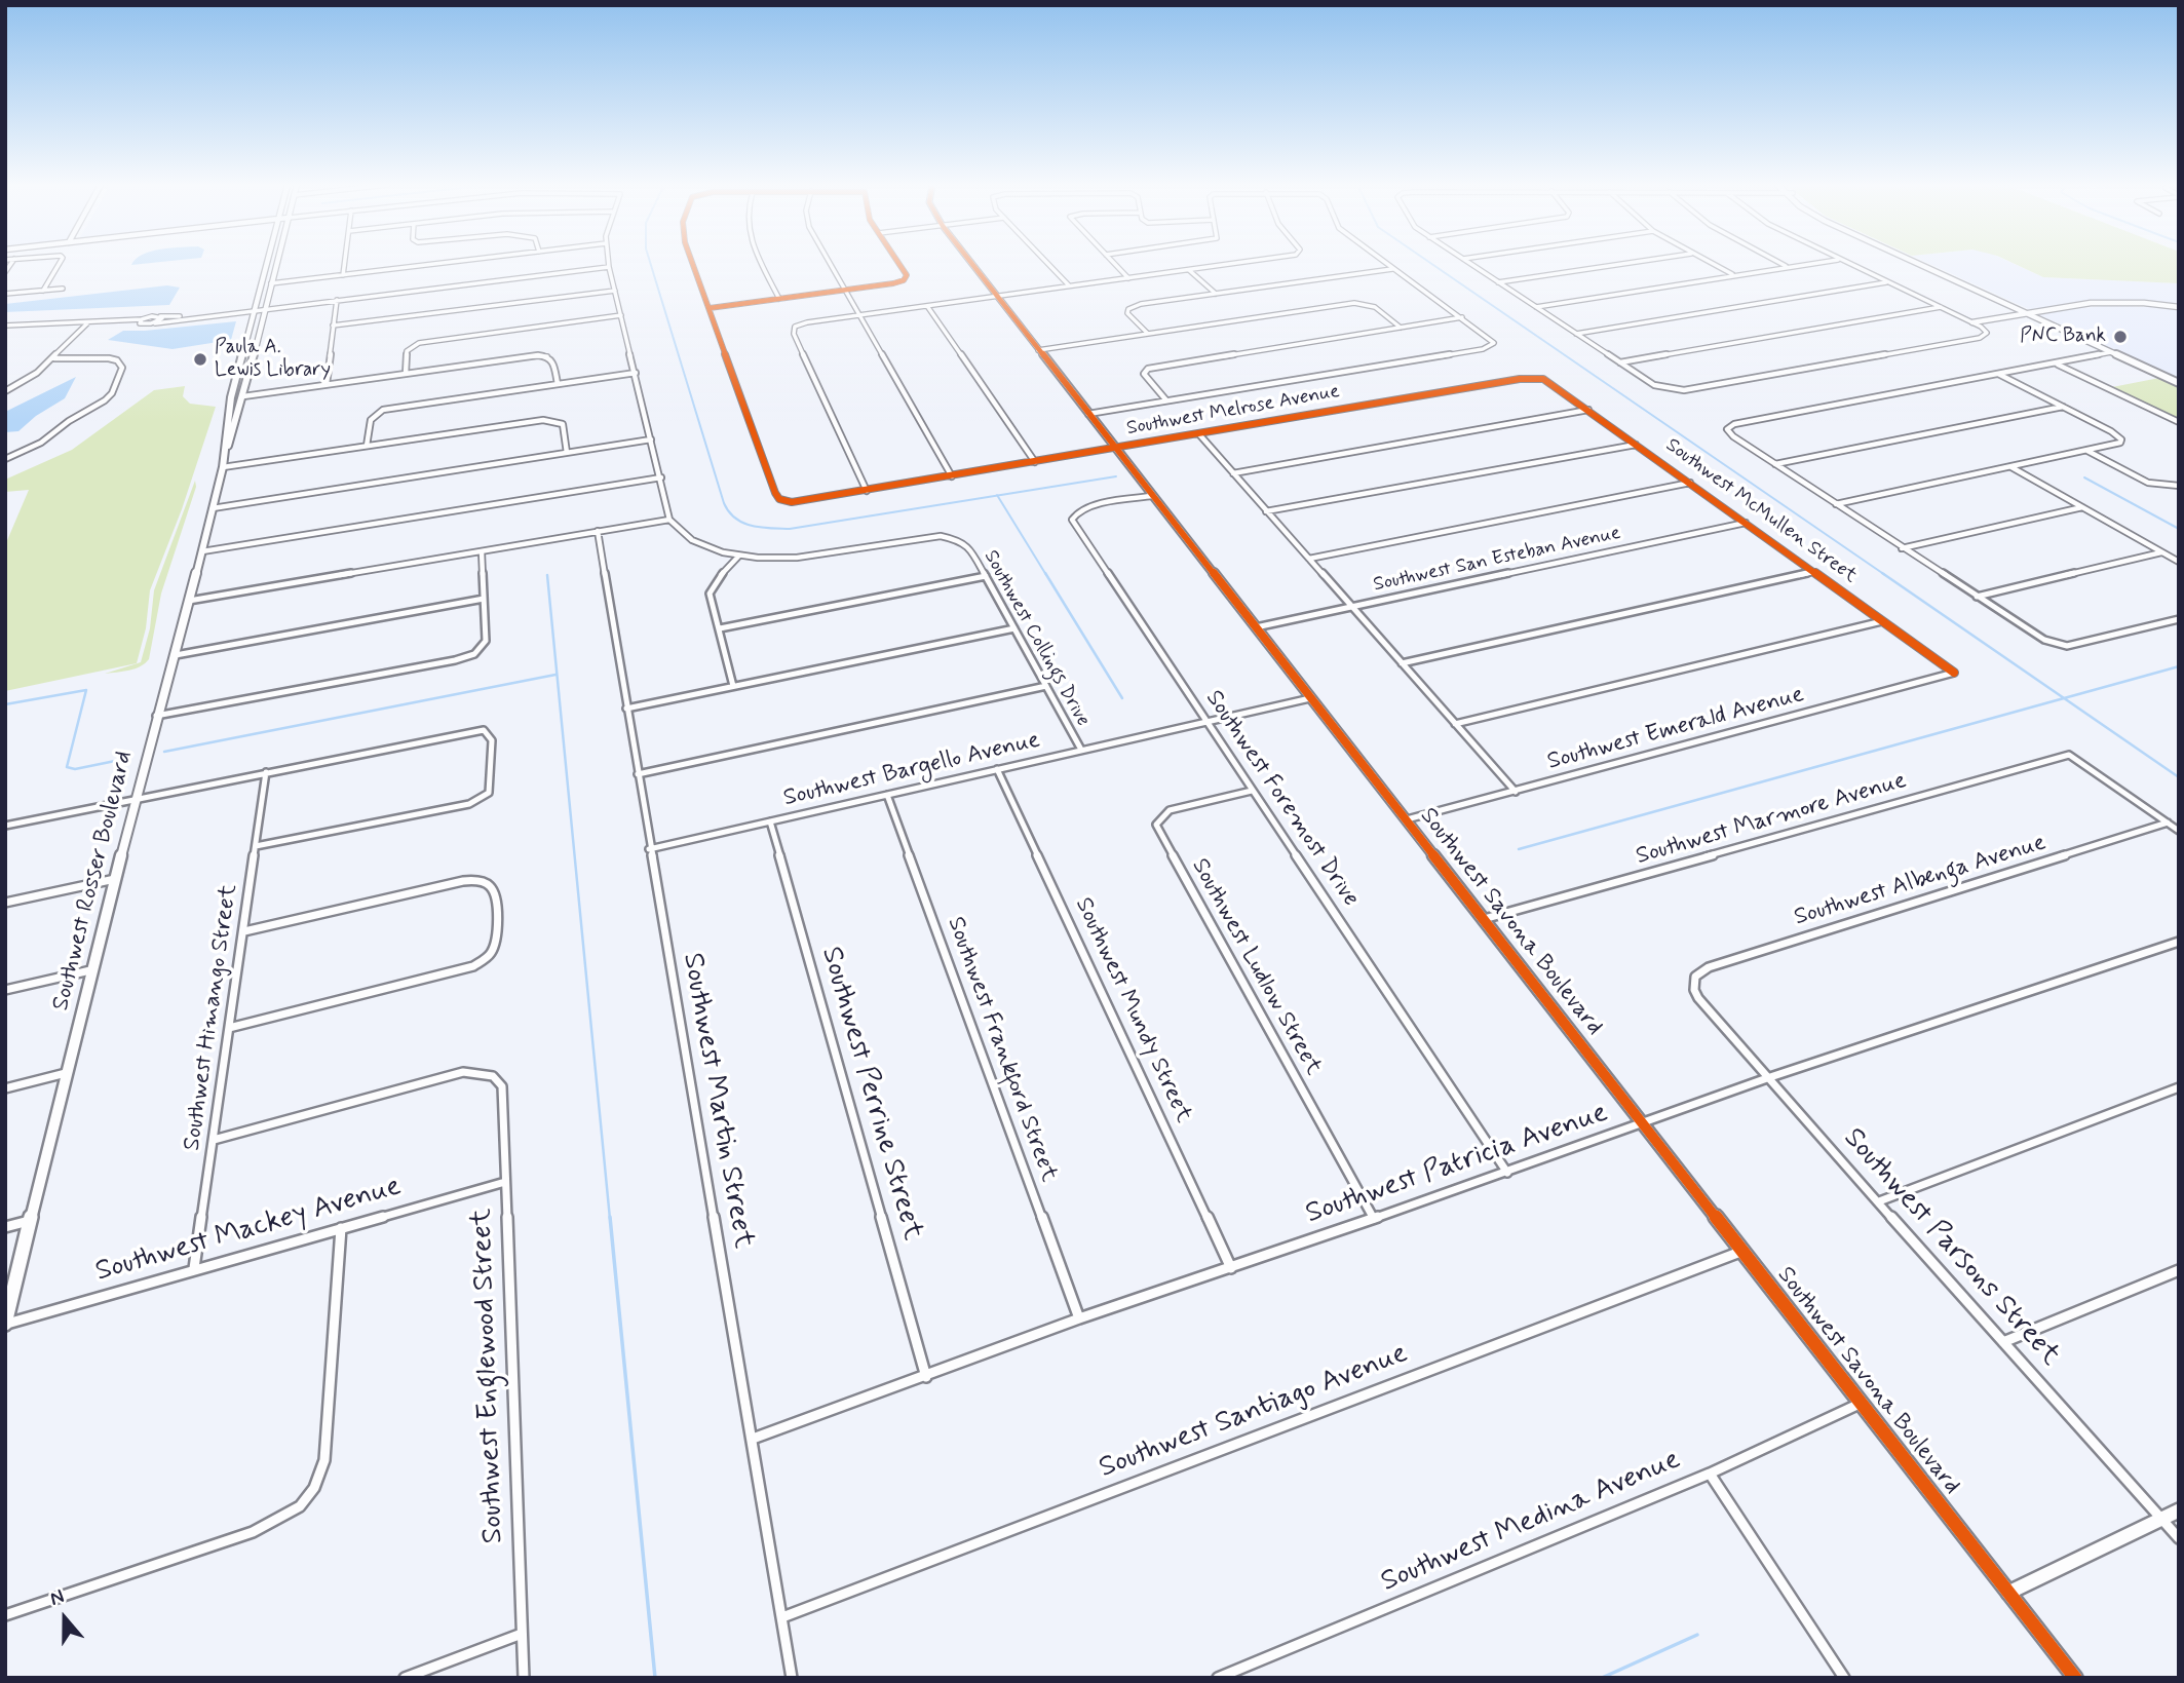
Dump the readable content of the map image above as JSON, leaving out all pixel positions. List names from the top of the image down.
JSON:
{
  "streets": {
    "street": [
      "Southwest Melrose Avenue",
      "Southwest McMullen Street",
      "Southwest San Esteban Avenue",
      "Southwest Collings Drive",
      "Southwest Emerald Avenue",
      "Southwest Bargello Avenue",
      "Southwest Foremost Drive",
      "Southwest Marmore Avenue",
      "Southwest Rosser Boulevard",
      "Southwest Albenga Avenue",
      "Southwest Savona Boulevard",
      "Southwest Ludlow Street",
      "Southwest Mundy Street",
      "Southwest Himango Street",
      "Southwest Frankford Street",
      "Southwest Perrine Street",
      "Southwest Martin Street",
      "Southwest Patricia Avenue",
      "Southwest Mackey Avenue",
      "Southwest Parsons Street",
      "Southwest Englewood Street",
      "Southwest Santiago Avenue",
      "Southwest Medina Avenue"
    ]
  },
  "crossings": [
    ["Southwest Melrose Avenue", "Southwest McMullen Street"],
    ["Southwest Melrose Avenue", "Southwest Savona Boulevard"],
    ["Southwest McMullen Street", "Southwest San Esteban Avenue"],
    ["Southwest McMullen Street", "Southwest Emerald Avenue"],
    ["Southwest San Esteban Avenue", "Southwest Savona Boulevard"],
    ["Southwest Collings Drive", "Southwest Bargello Avenue"],
    ["Southwest Emerald Avenue", "Southwest Savona Boulevard"],
    ["Southwest Bargello Avenue", "Southwest Foremost Drive"],
    ["Southwest Bargello Avenue", "Southwest Savona Boulevard"],
    ["Southwest Bargello Avenue", "Southwest Mundy Street"],
    ["Southwest Bargello Avenue", "Southwest Frankford Street"],
    ["Southwest Bargello Avenue", "Southwest Perrine Street"],
    ["Southwest Bargello Avenue", "Southwest Martin Street"],
    ["Southwest Foremost Drive", "Southwest Savona Boulevard"],
    ["Southwest Foremost Drive", "Southwest Ludlow Street"],
    ["Southwest Foremost Drive", "Southwest Patricia Avenue"],
    ["Southwest Marmore Avenue", "Southwest Albenga Avenue"],
    ["Southwest Marmore Avenue", "Southwest Savona Boulevard"],
    ["Southwest Rosser Boulevard", "Southwest Mackey Avenue"],
    ["Southwest Albenga Avenue", "Southwest Parsons Street"],
    ["Southwest Savona Boulevard", "Southwest Patricia Avenue"],
    ["Southwest Savona Boulevard", "Southwest Santiago Avenue"],
    ["Southwest Savona Boulevard", "Southwest Medina Avenue"],
    ["Southwest Ludlow Street", "Southwest Patricia Avenue"],
    ["Southwest Mundy Street", "Southwest Patricia Avenue"],
    ["Southwest Himango Street", "Southwest Mackey Avenue"],
    ["Southwest Himango Street", "Southwest Englewood Street"],
    ["Southwest Frankford Street", "Southwest Patricia Avenue"],
    ["Southwest Perrine Street", "Southwest Patricia Avenue"],
    ["Southwest Martin Street", "Southwest Patricia Avenue"],
    ["Southwest Martin Street", "Southwest Santiago Avenue"],
    ["Southwest Patricia Avenue", "Southwest Parsons Street"],
    ["Southwest Mackey Avenue", "Southwest Englewood Street"]
  ],
  "places": ["PNC Bank", "Paula A. Lewis Library"],
  "north": "top"
}
